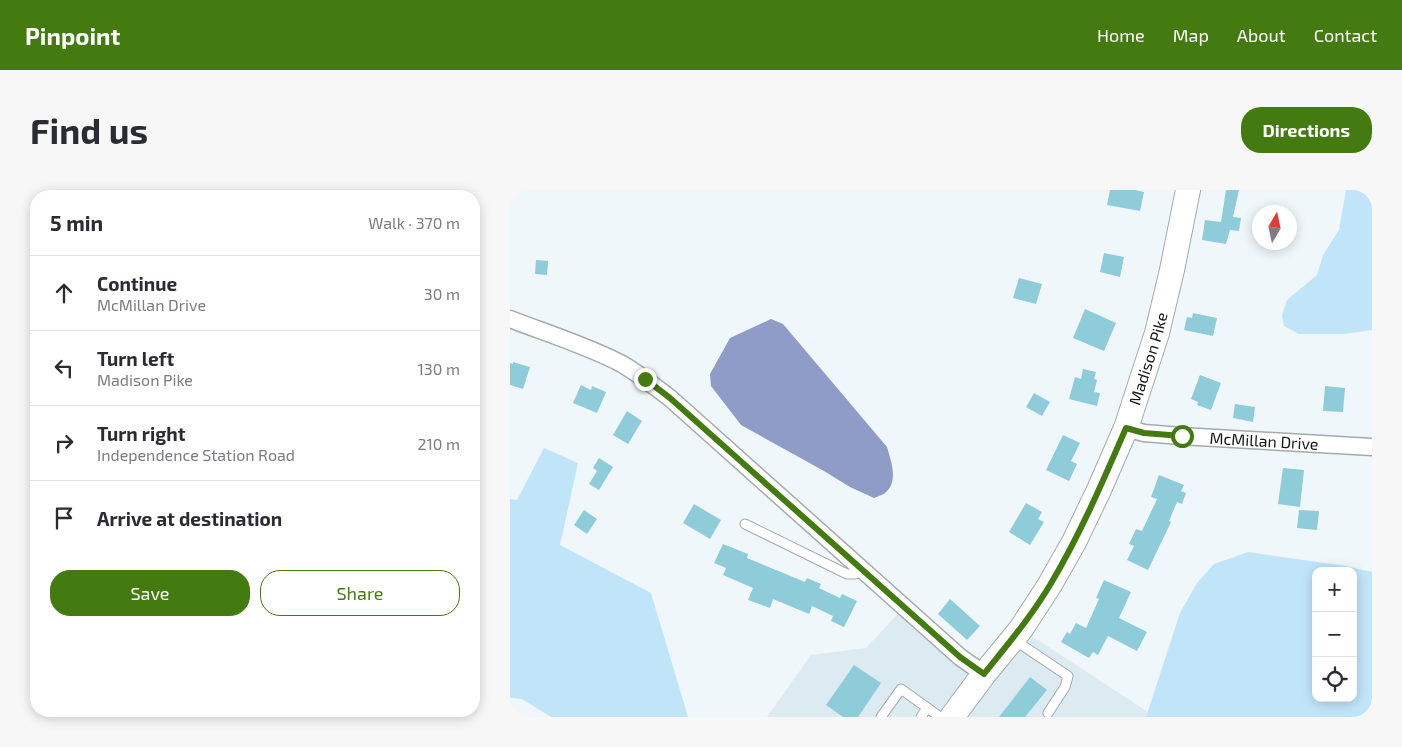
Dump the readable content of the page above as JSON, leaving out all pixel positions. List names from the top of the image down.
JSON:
{
  "streets": {
    "main road": ["Madison Pike"],
    "street": ["McMillan Drive"]
  },
  "crossings": [
    ["Madison Pike", "McMillan Drive"]
  ],
  "north": "top",
  "page": {
    "header": "Pinpoint",
    "nav": [
      "Home",
      "Map",
      "About",
      "Contact"
    ],
    "buttons": [
      "Directions",
      ["Save", "Share"]
    ],
    "title": "Find us",
    "heading": ["5 min", "Walk · 370 m"],
    "list": [
      ["Continue", "McMillan Drive", "30 m"],
      ["Turn left", "Madison Pike", "130 m"],
      ["Turn right", "Independence Station Road", "210 m"],
      "Arrive at destination"
    ],
    "map_buttons": ["+", "−"]
  }
}
